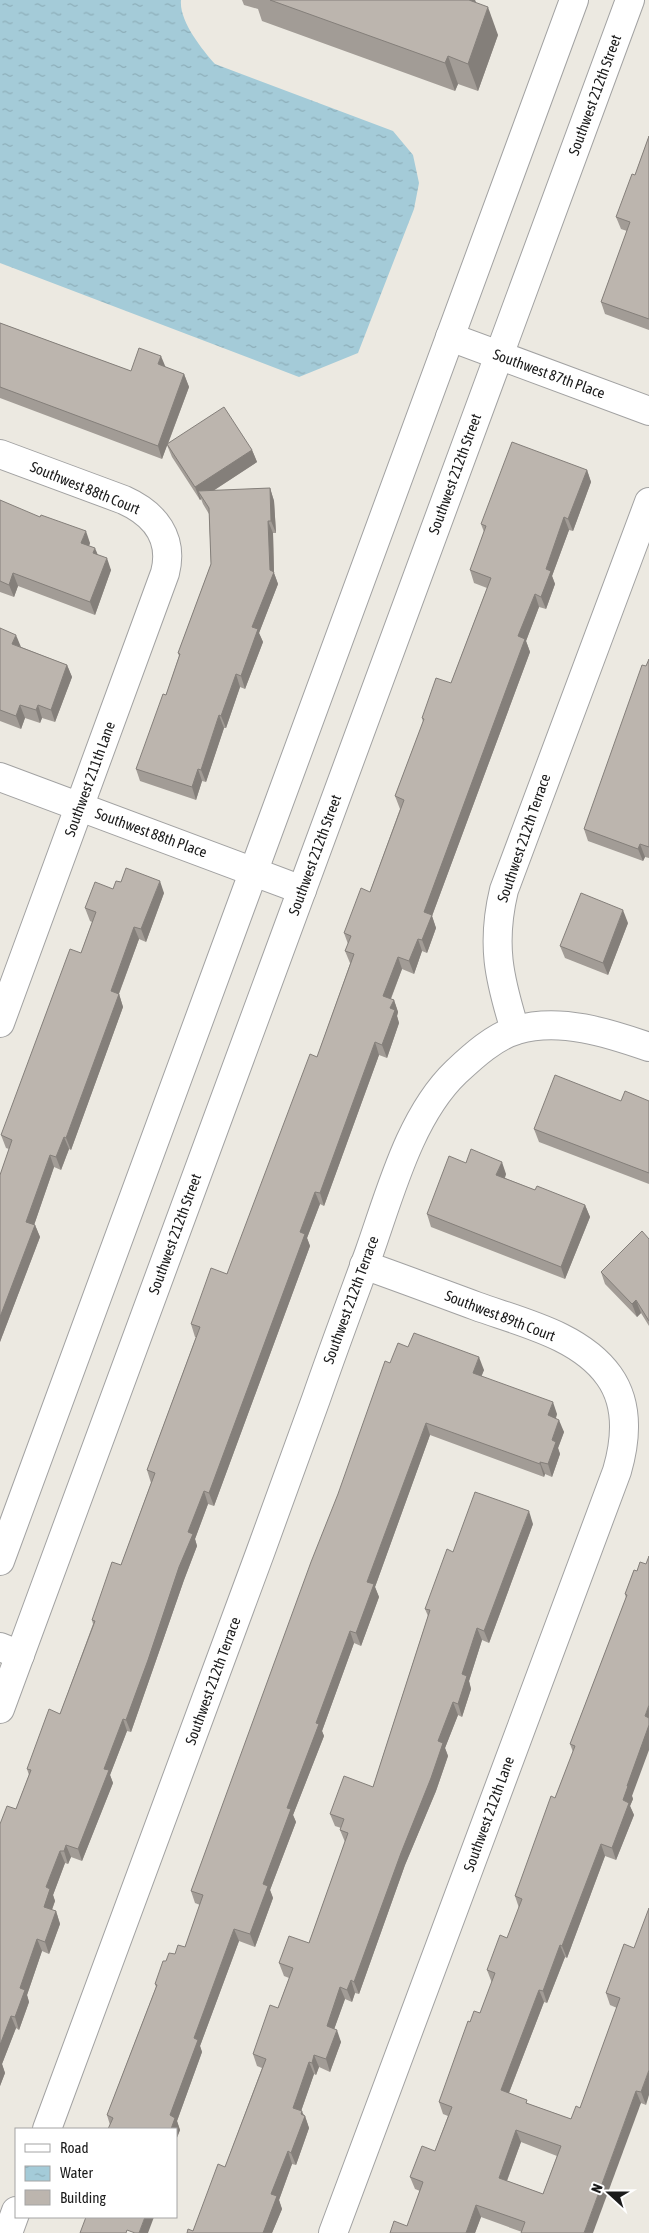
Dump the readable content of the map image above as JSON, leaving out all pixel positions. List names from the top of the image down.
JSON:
{
  "streets": {
    "street": [
      "Southwest 212th Street",
      "Southwest 87th Place",
      "Southwest 88th Court",
      "Southwest 211th Lane",
      "Southwest 88th Place",
      "Southwest 212th Terrace",
      "Southwest 89th Court",
      "Southwest 212th Lane"
    ]
  },
  "crossings": [
    ["Southwest 212th Street", "Southwest 87th Place"],
    ["Southwest 212th Street", "Southwest 88th Place"],
    ["Southwest 88th Court", "Southwest 211th Lane"],
    ["Southwest 211th Lane", "Southwest 88th Place"],
    ["Southwest 212th Terrace", "Southwest 89th Court"],
    ["Southwest 89th Court", "Southwest 212th Lane"]
  ],
  "legend": ["Road", "Water", "Building"],
  "north": "left"
}
